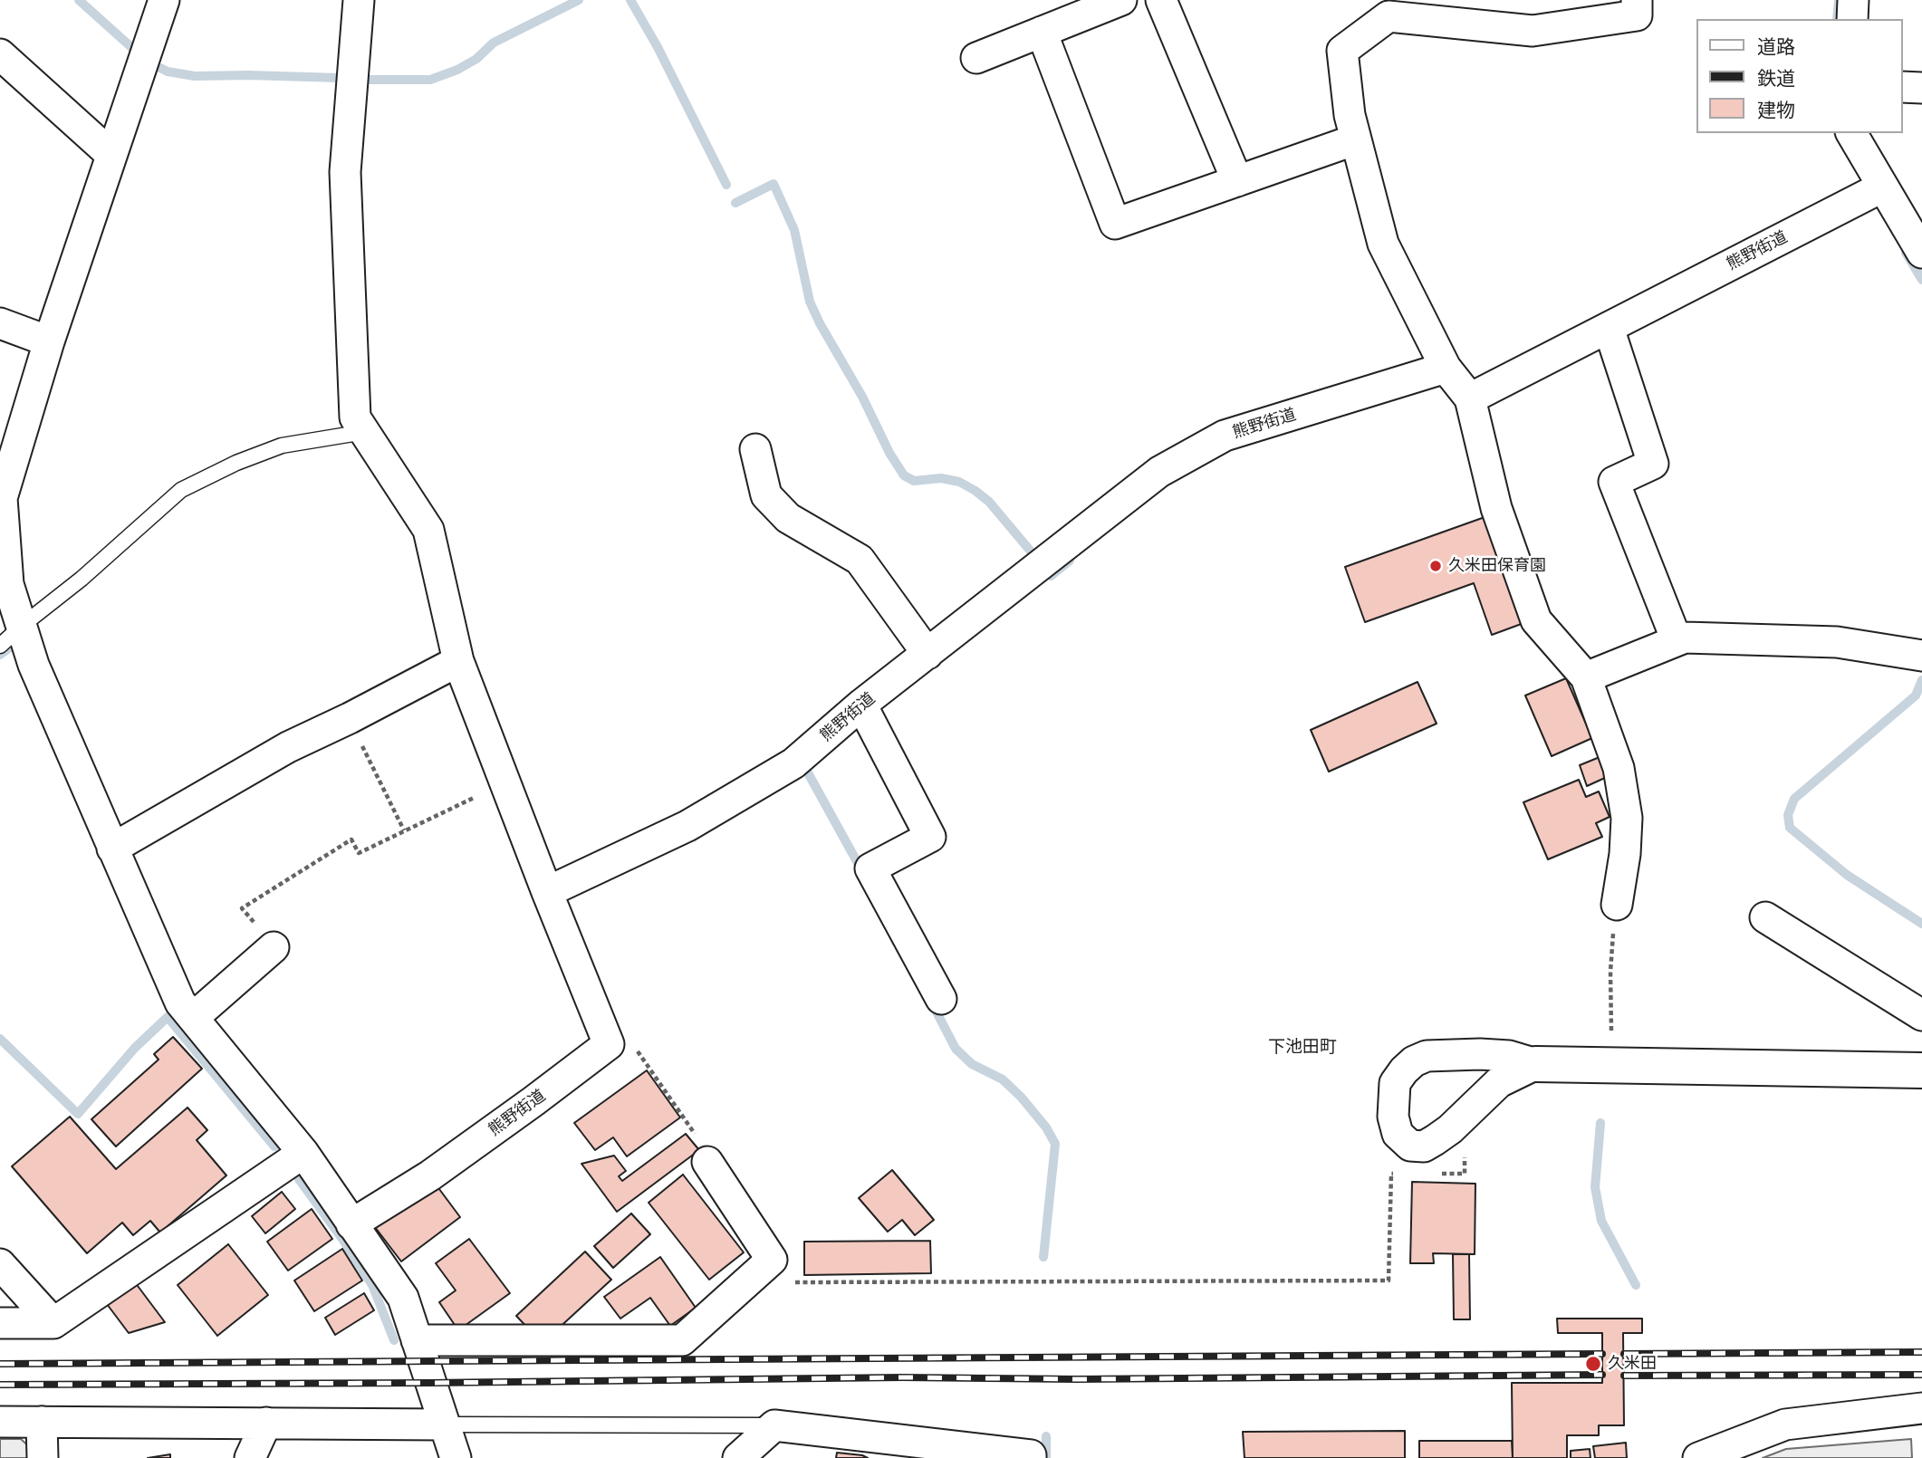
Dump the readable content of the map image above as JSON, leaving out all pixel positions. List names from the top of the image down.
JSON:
{
  "streets": {
    "street": ["熊野街道"]
  },
  "districts": ["下池田町"],
  "places": ["久米田保育園", "久米田"],
  "legend": ["道路", "鉄道", "建物"]
}
